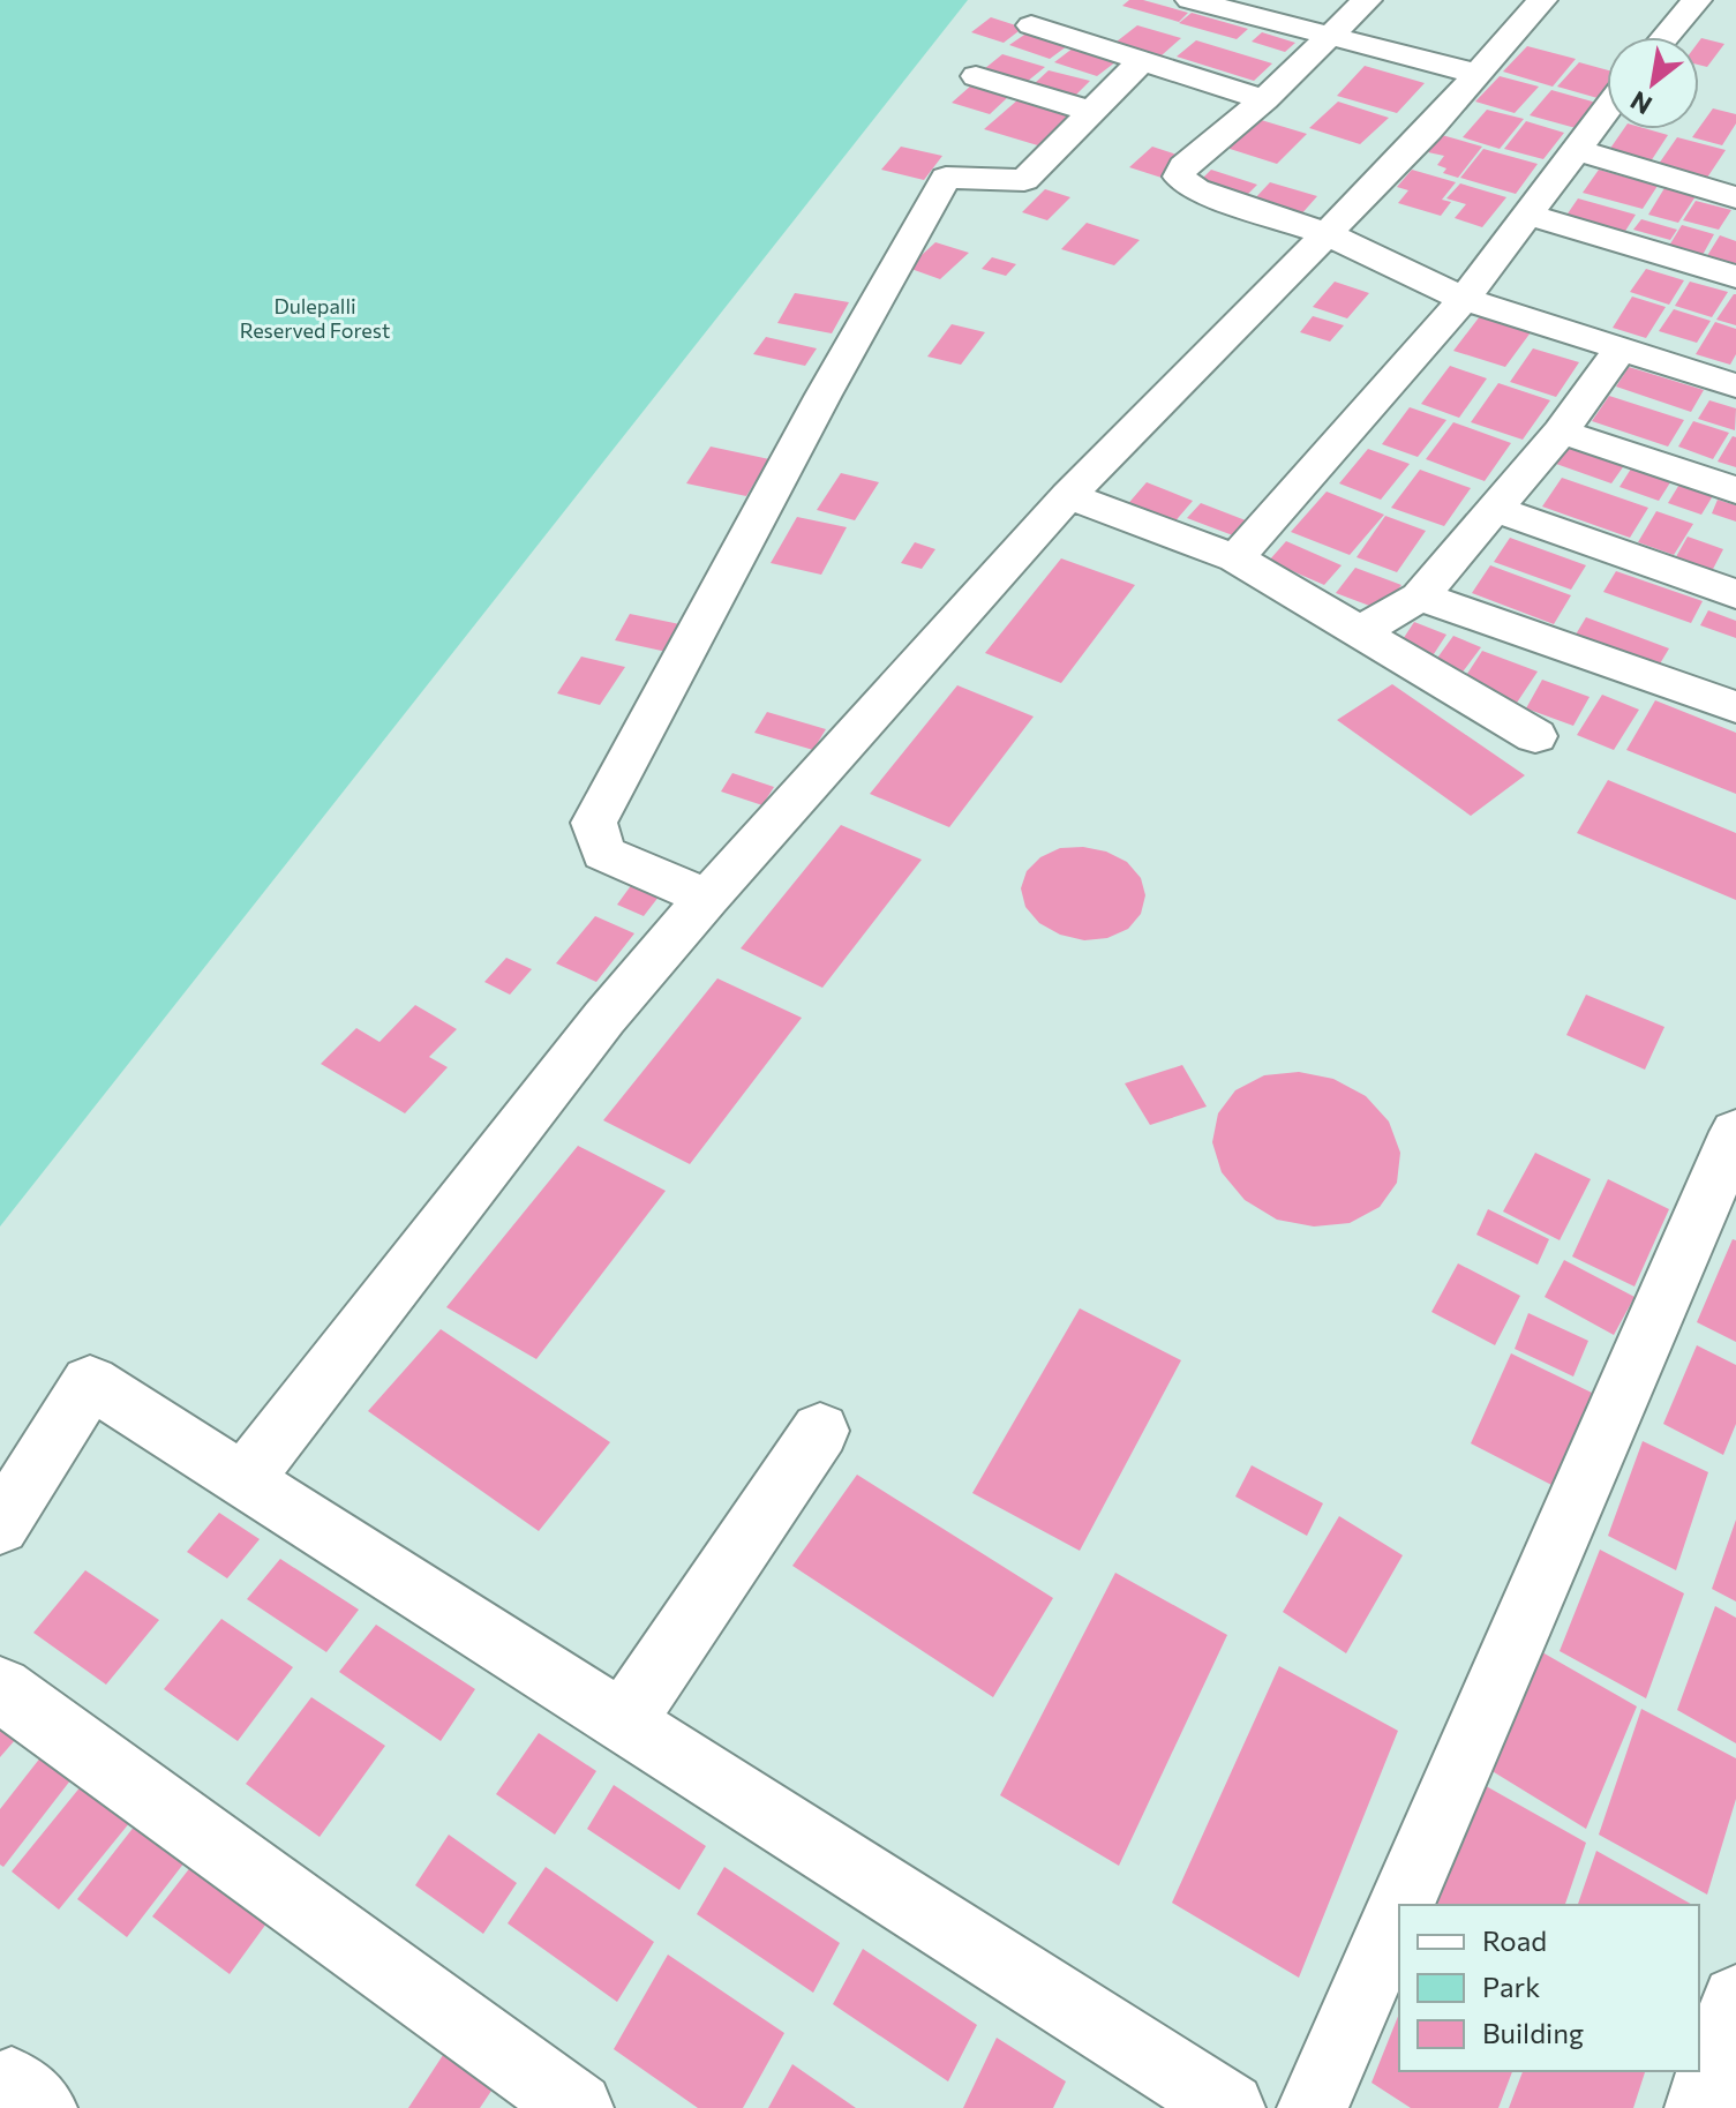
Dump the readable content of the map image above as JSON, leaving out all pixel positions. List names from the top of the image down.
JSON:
{
  "parks": ["Dulepalli Reserved Forest"],
  "legend": ["Road", "Park", "Building"],
  "north": "bottom left"
}
